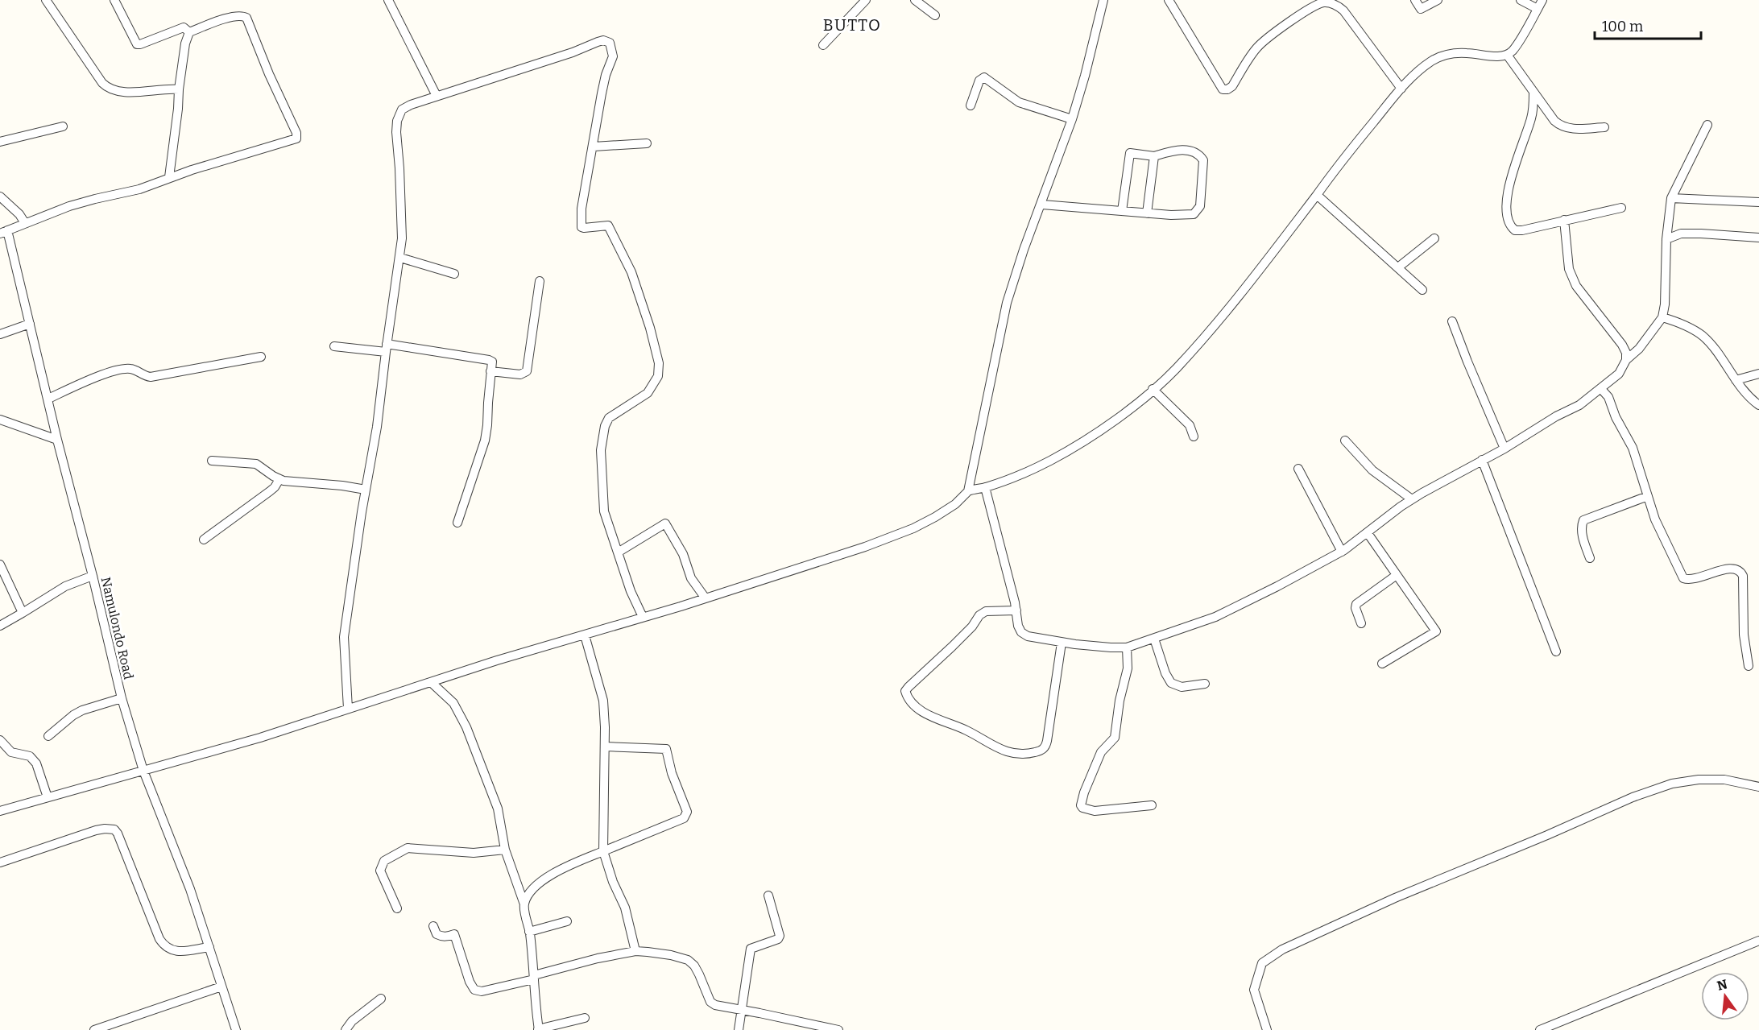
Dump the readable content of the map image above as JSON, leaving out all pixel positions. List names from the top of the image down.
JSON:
{
  "streets": {
    "street": ["Namulondo Road"]
  },
  "districts": ["BUTTO"],
  "scale_bar": "100 m",
  "north": "top"
}
